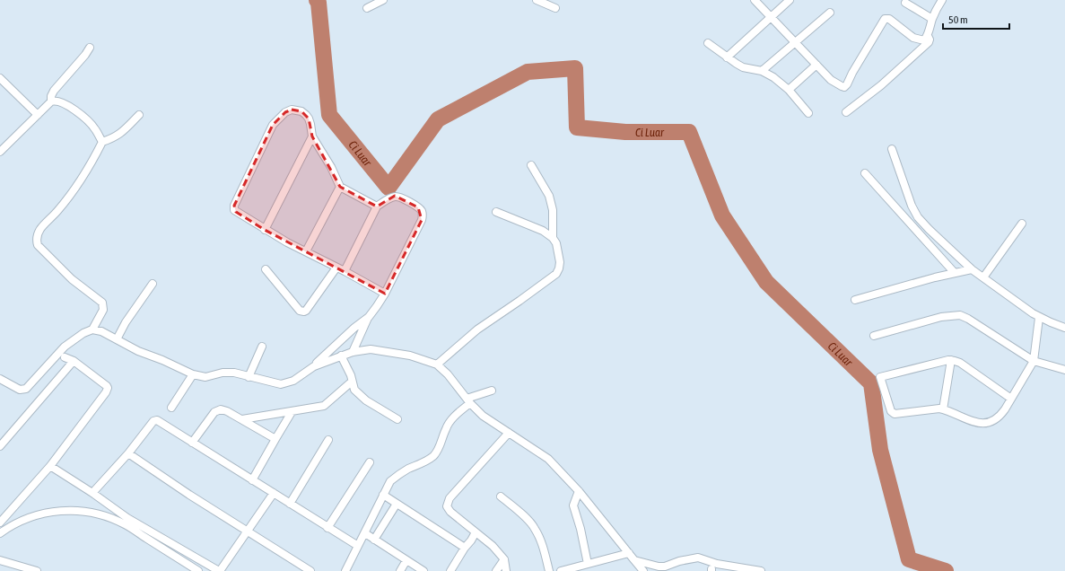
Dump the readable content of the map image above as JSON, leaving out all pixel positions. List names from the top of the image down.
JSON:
{
  "water": ["Ci Luar"],
  "scale_bar": "50 m"
}
